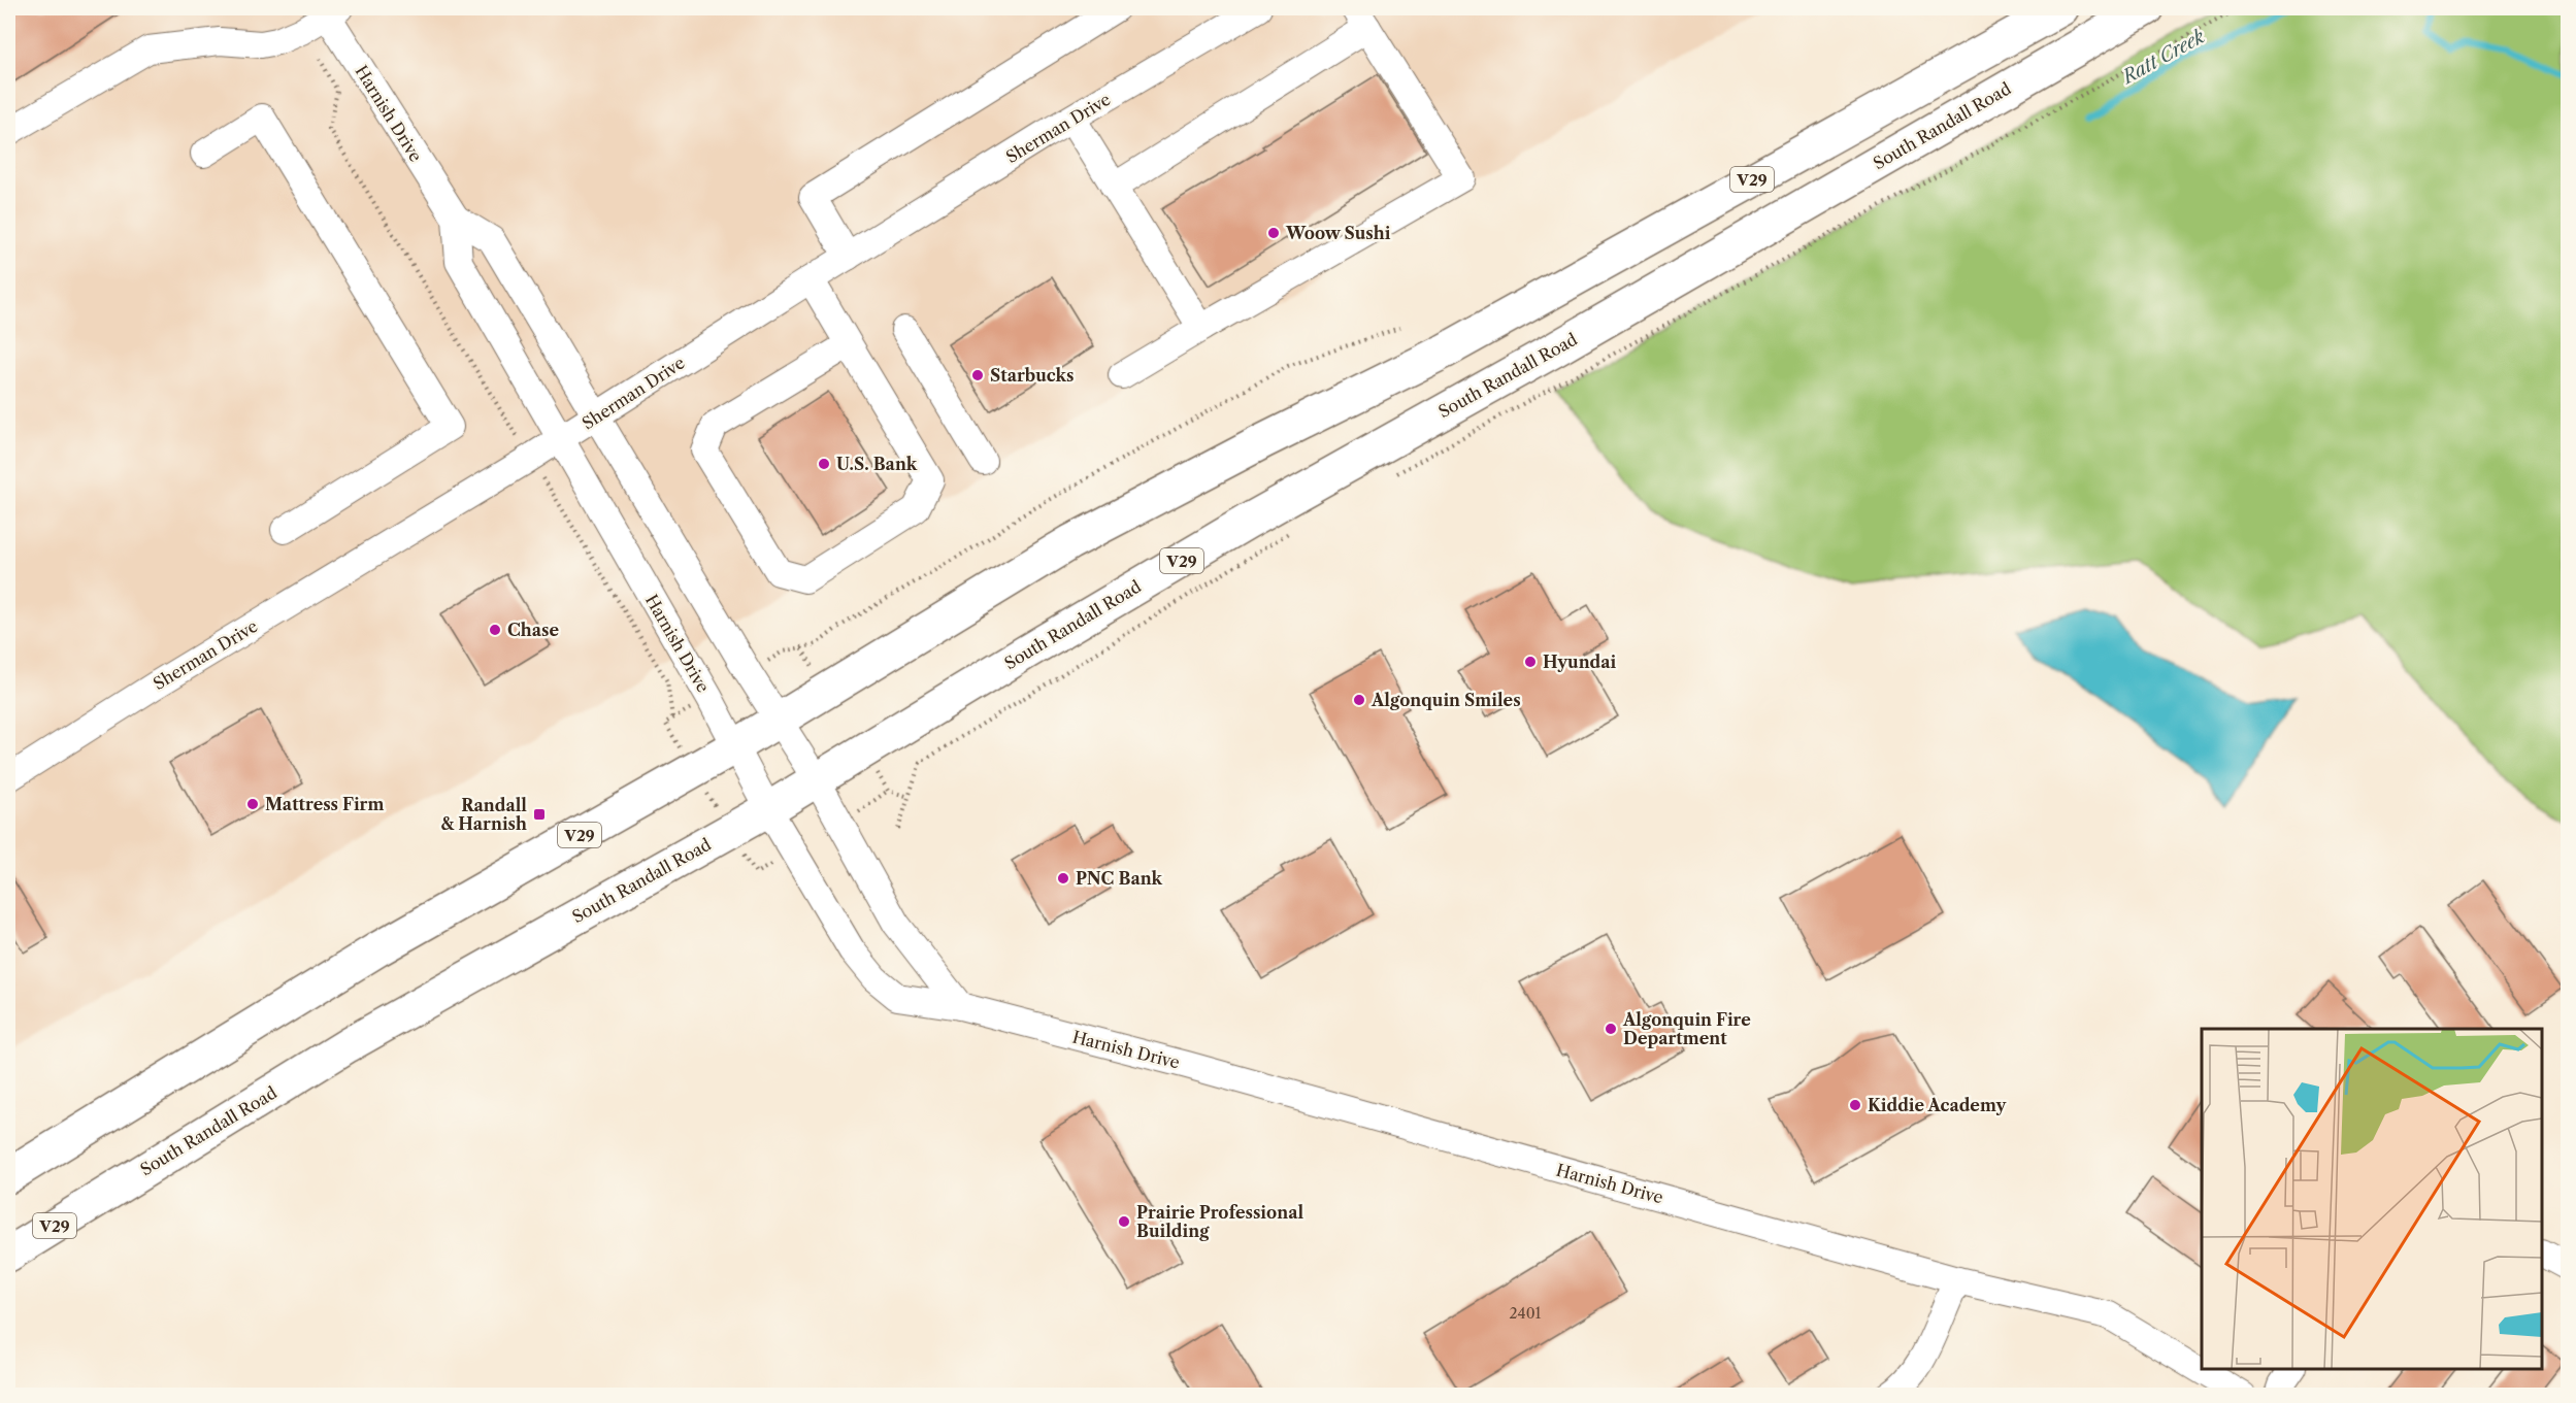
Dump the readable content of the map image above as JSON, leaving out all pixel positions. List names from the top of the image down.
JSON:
{
  "streets": {
    "main road": ["South Randall Road", "V29"],
    "street": ["Harnish Drive", "Sherman Drive"]
  },
  "crossings": [
    ["Harnish Drive", "South Randall Road"],
    ["Harnish Drive", "Sherman Drive"],
    ["Harnish Drive", "V29"]
  ],
  "water": ["Ratt Creek"],
  "places": {
    "other": [
      "Woow Sushi",
      "Starbucks",
      "U.S. Bank",
      "Chase",
      "Hyundai",
      "Algonquin Smiles",
      "Mattress Firm",
      "PNC Bank",
      "Algonquin Fire Department",
      "Kiddie Academy",
      "Prairie Professional Building"
    ],
    "transit": ["Randall & Harnish"]
  },
  "house_numbers": ["2401"]
}
